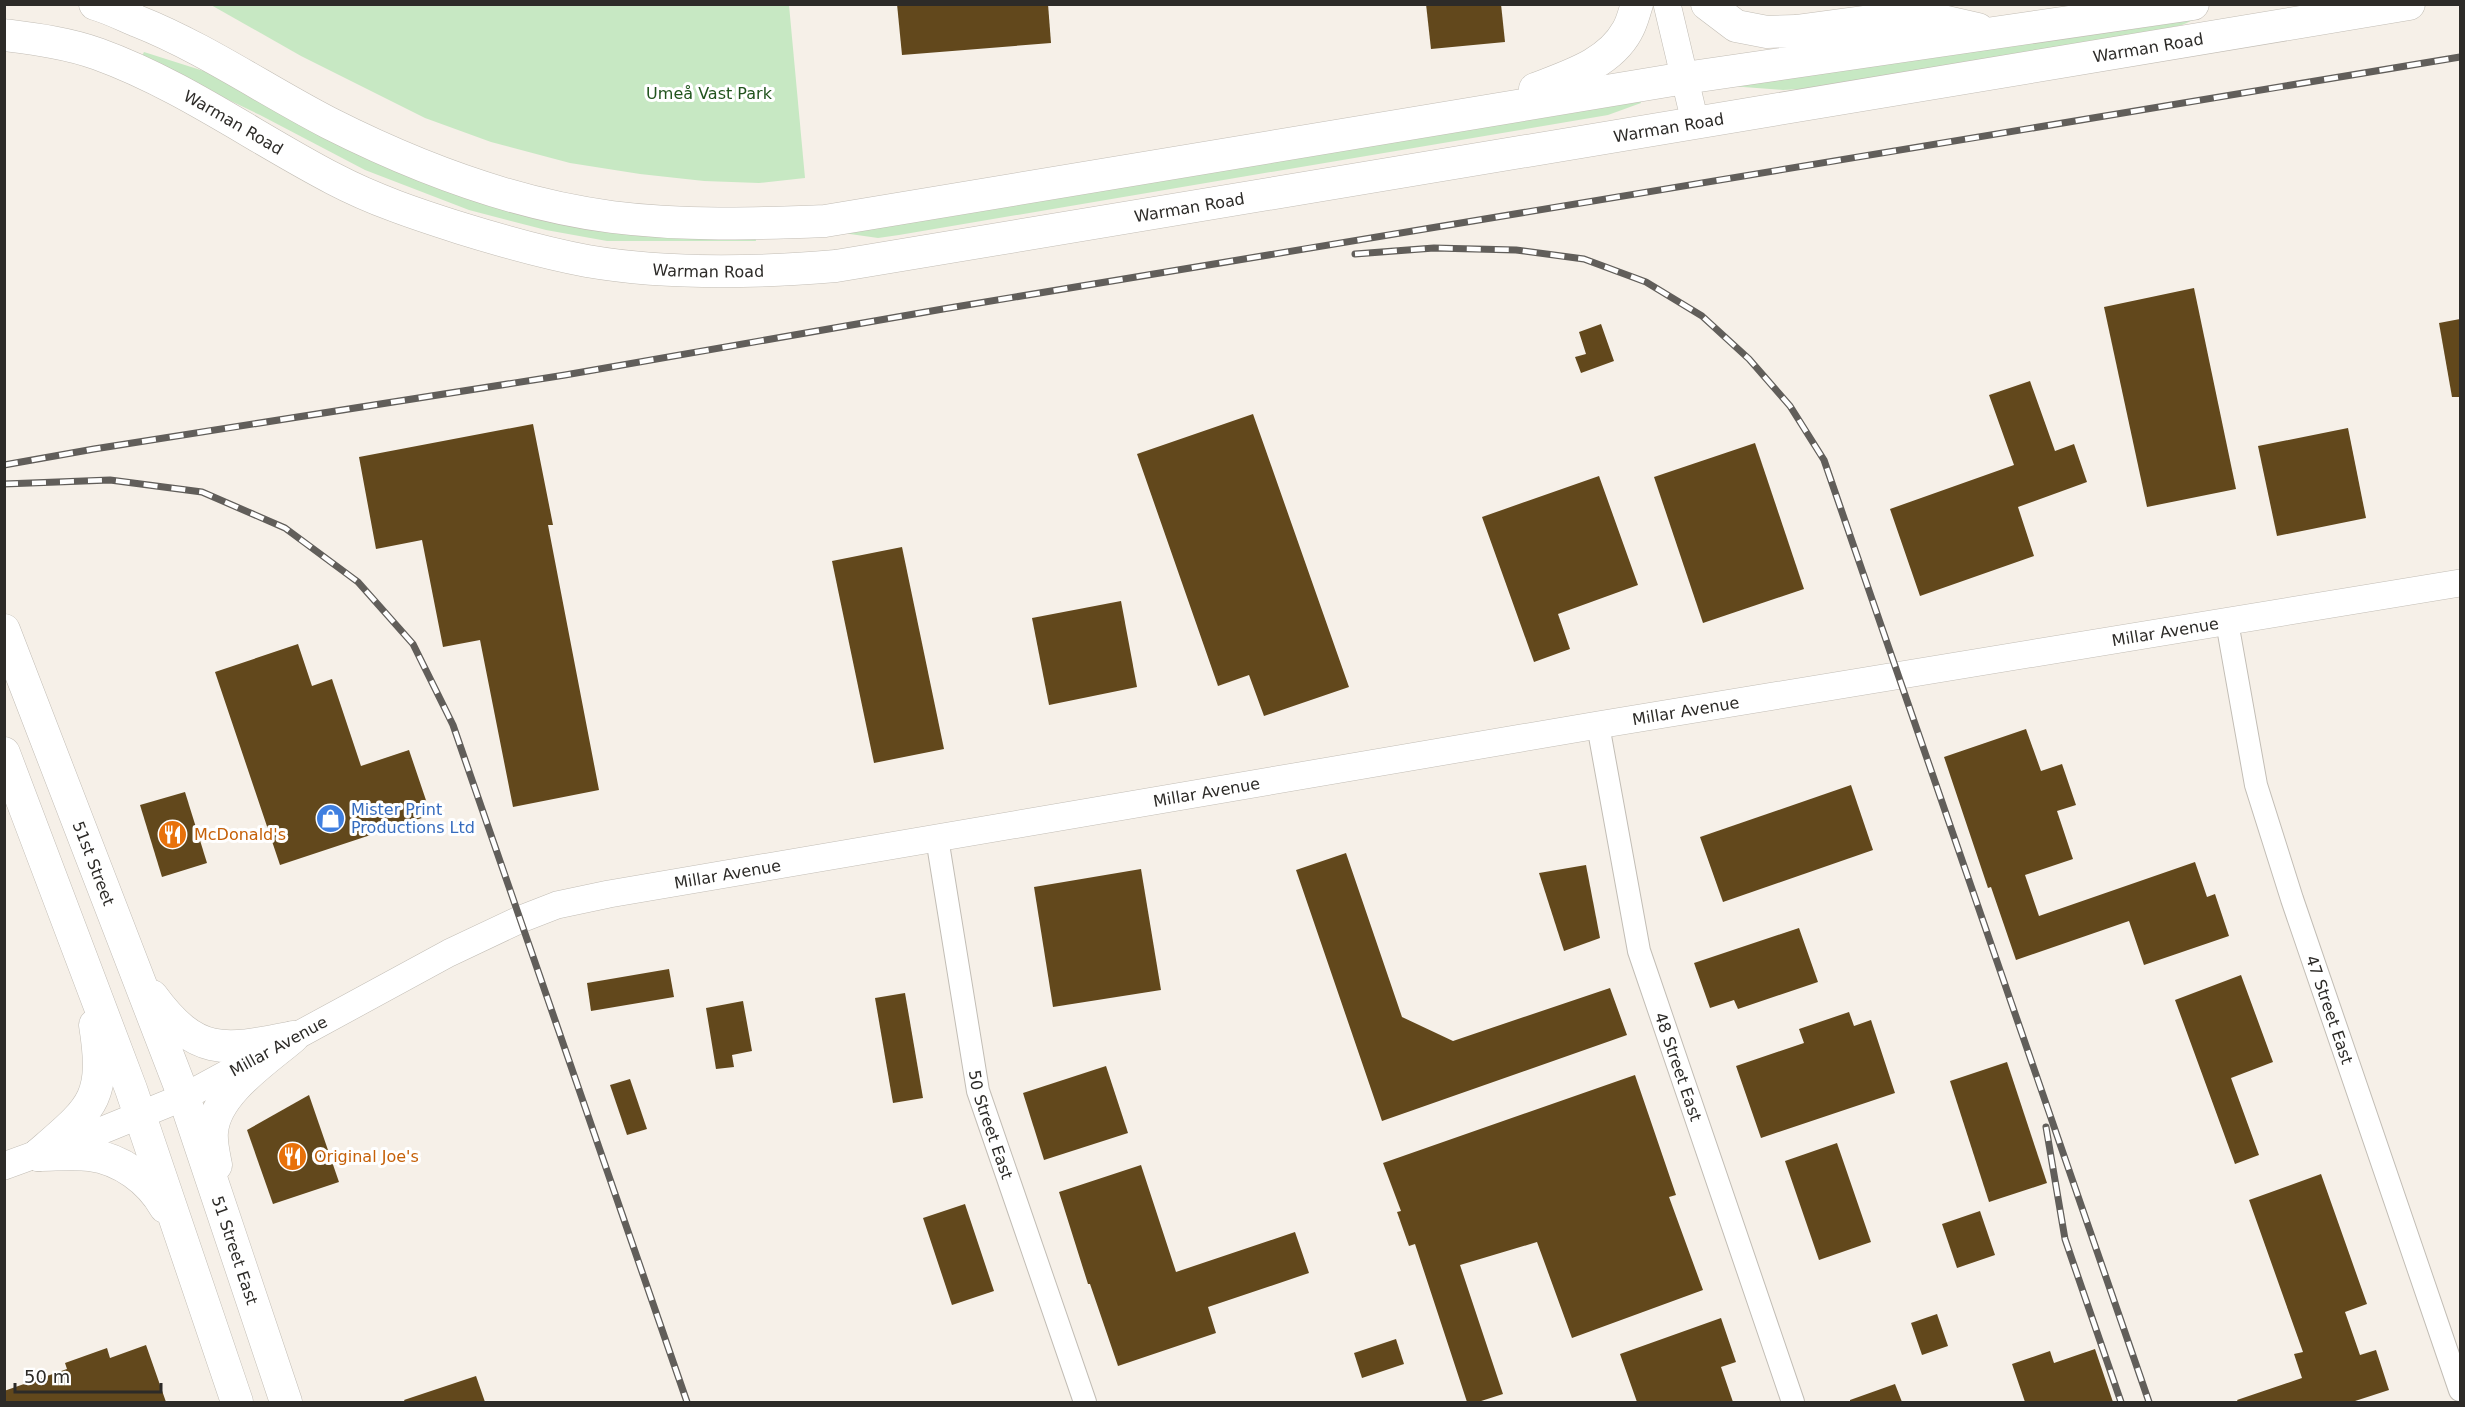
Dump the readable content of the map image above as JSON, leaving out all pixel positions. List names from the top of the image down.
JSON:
{
  "streets": {
    "main road": ["Warman Road", "51st Street", "51 Street East"],
    "street": [
      "Millar Avenue",
      "47 Street East",
      "48 Street East",
      "50 Street East"
    ]
  },
  "crossings": [
    ["Millar Avenue", "51st Street"],
    ["Millar Avenue", "47 Street East"],
    ["Millar Avenue", "48 Street East"],
    ["Millar Avenue", "50 Street East"],
    ["Millar Avenue", "51 Street East"],
    ["51st Street", "51 Street East"]
  ],
  "parks": ["Umeå Vast Park"],
  "places": {
    "shop": ["Mister Print Productions Ltd"],
    "restaurant": ["McDonald's", "Original Joe's"]
  },
  "scale_bar": "50 m"
}
